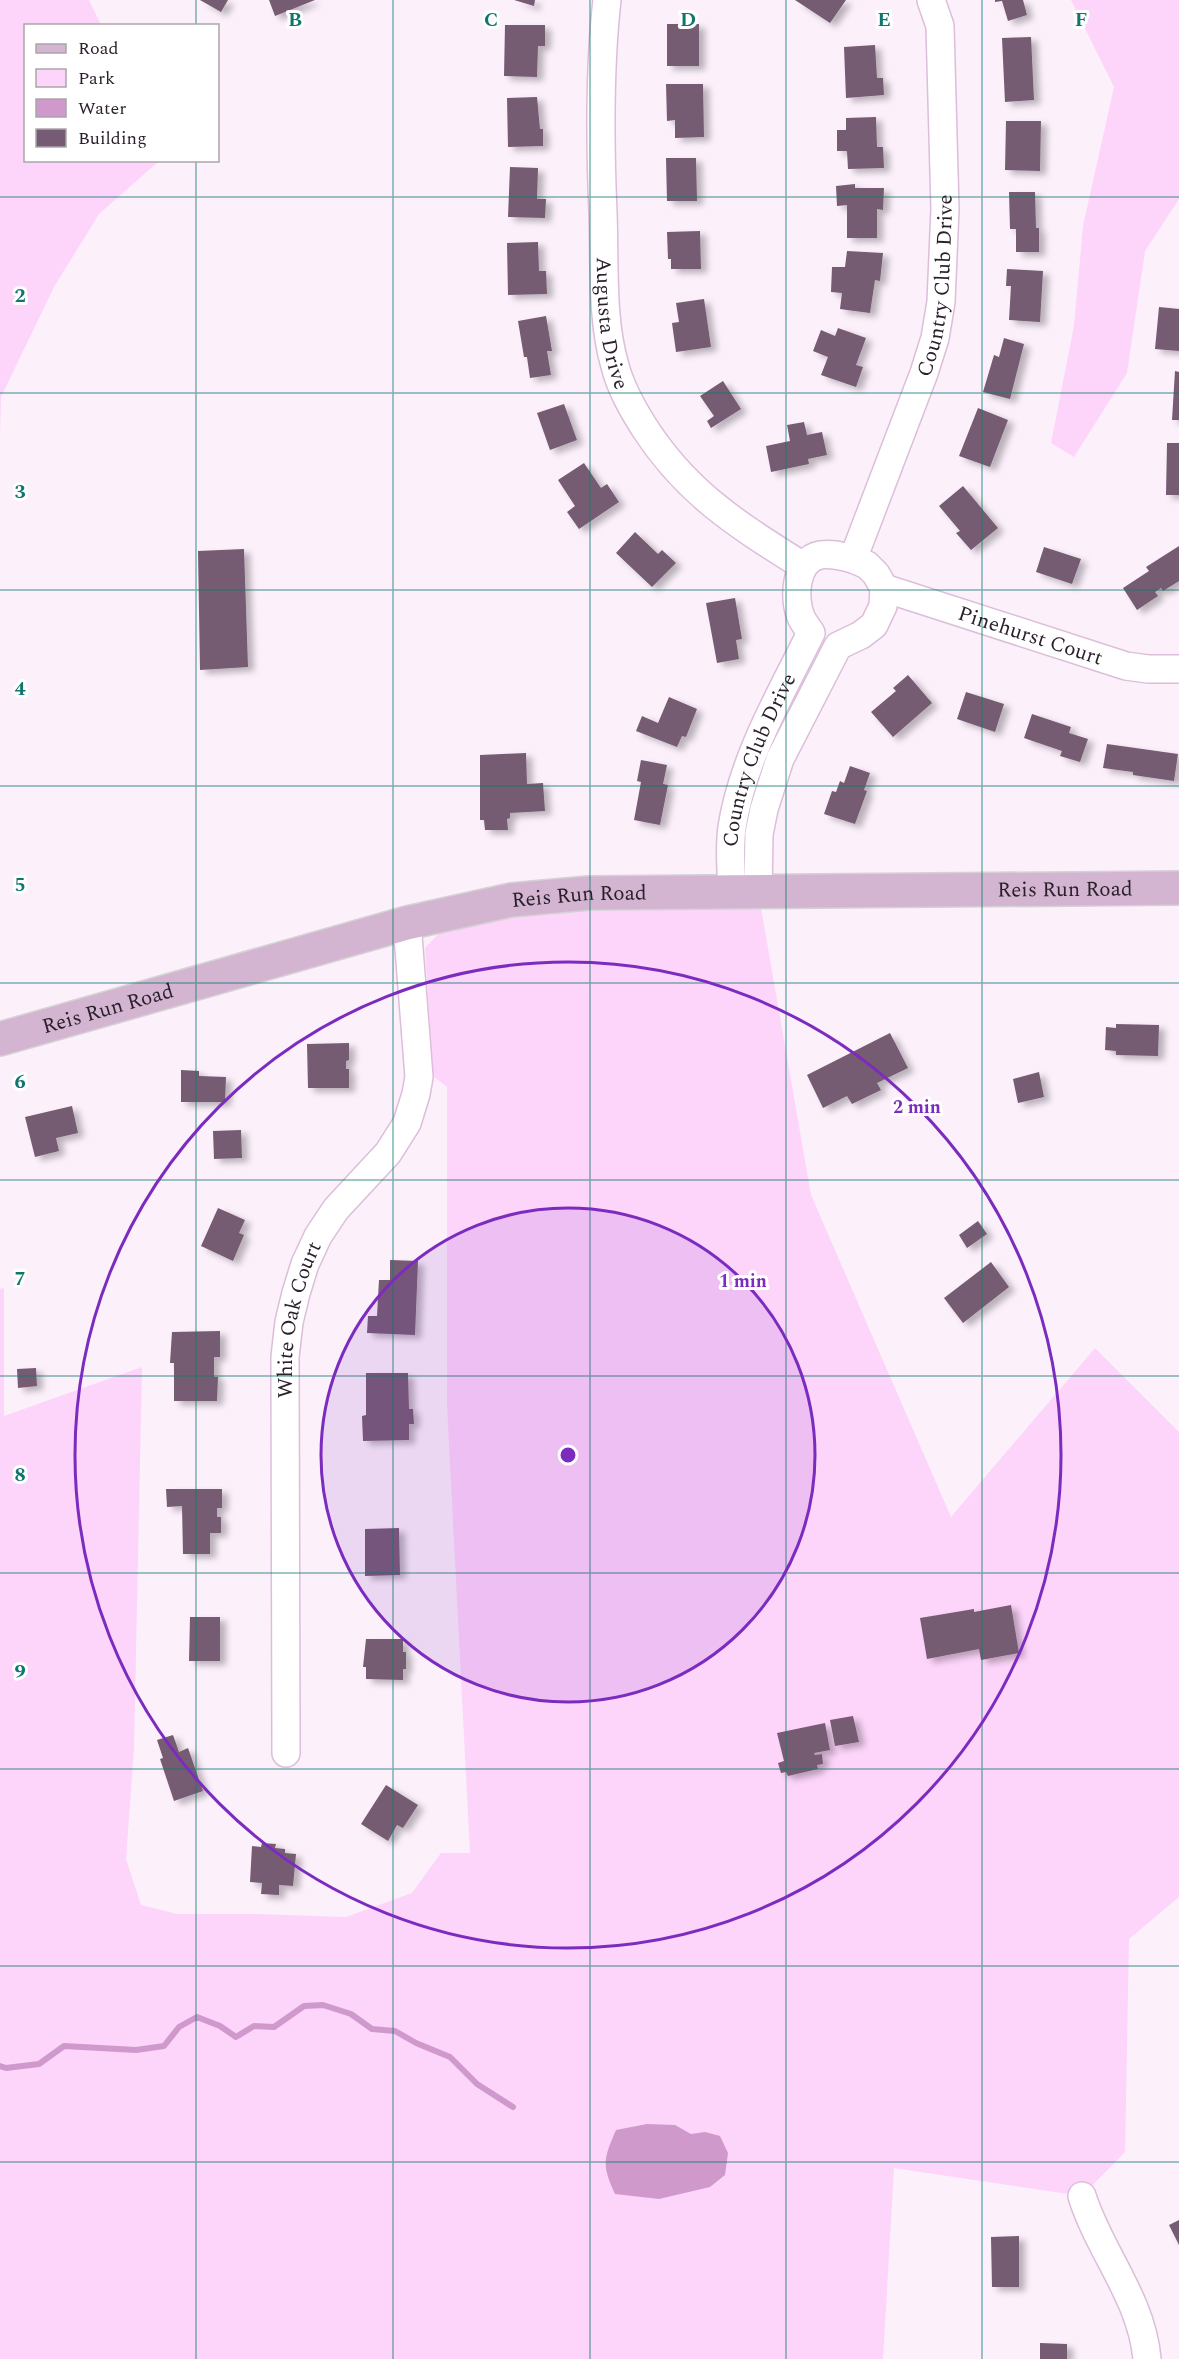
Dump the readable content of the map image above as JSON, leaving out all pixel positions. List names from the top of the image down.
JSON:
{
  "streets": {
    "main road": ["Reis Run Road"],
    "street": [
      "Country Club Drive",
      "Augusta Drive",
      "Pinehurst Court",
      "White Oak Court"
    ]
  },
  "crossings": [
    ["Country Club Drive", "Augusta Drive"],
    ["Country Club Drive", "Pinehurst Court"],
    ["Country Club Drive", "Reis Run Road"],
    ["Augusta Drive", "Pinehurst Court"],
    ["Reis Run Road", "White Oak Court"]
  ],
  "legend": [
    "Road",
    "Park",
    "Water",
    "Building"
  ],
  "grid": {
    "columns": [
      "B",
      "C",
      "D",
      "E",
      "F"
    ],
    "rows": [
      "2",
      "3",
      "4",
      "5",
      "6",
      "7",
      "8",
      "9"
    ]
  },
  "rings": ["2 min", "1 min"]
}
